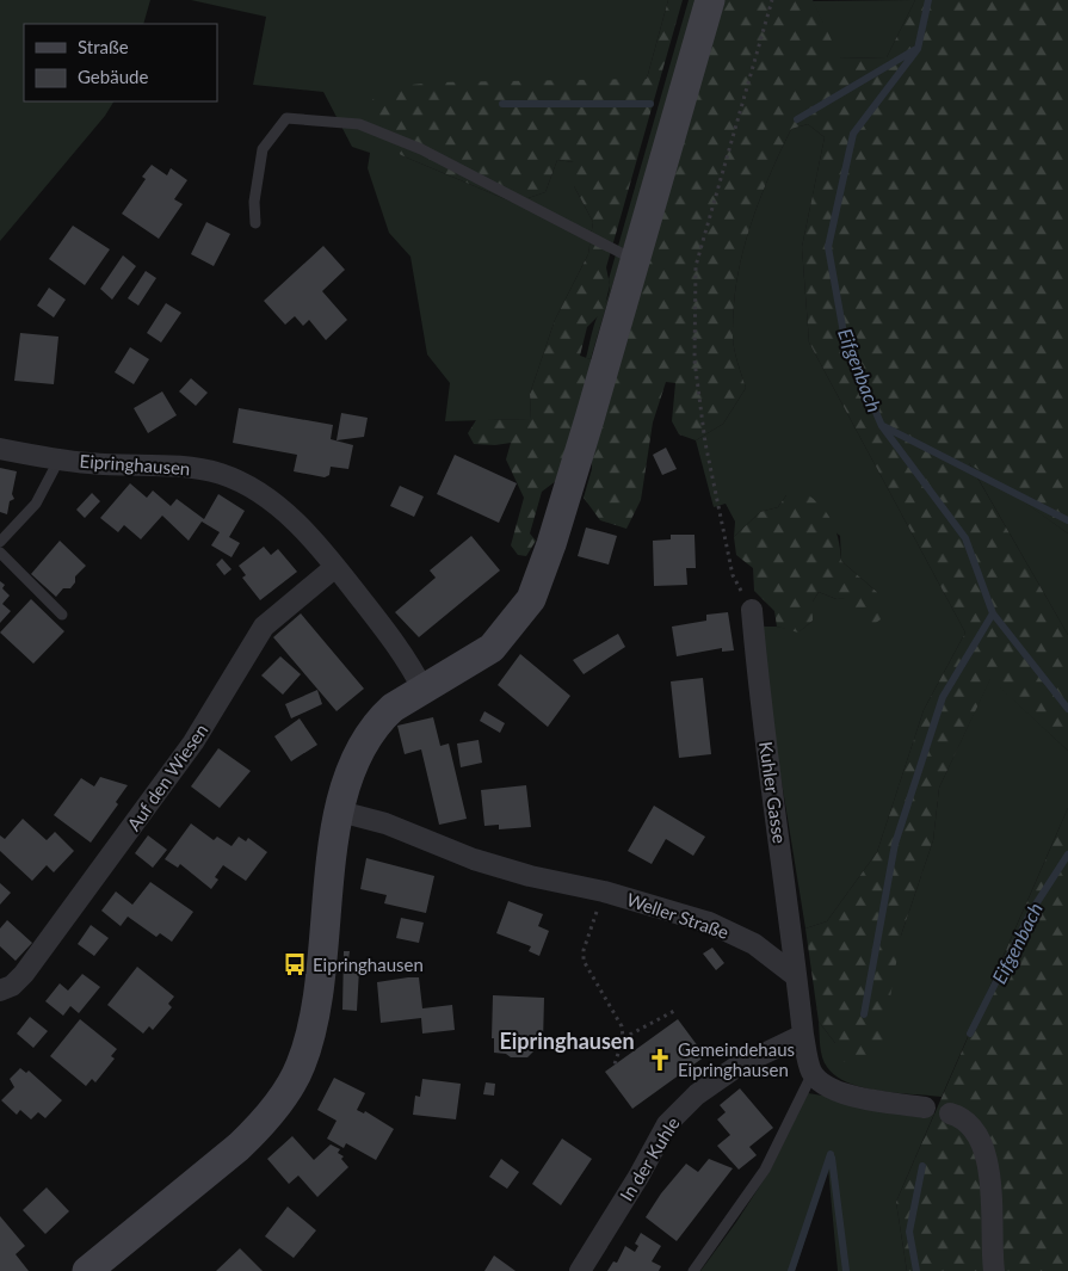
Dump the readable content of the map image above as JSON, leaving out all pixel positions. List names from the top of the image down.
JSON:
{
  "streets": {
    "street": [
      "Eipringhausen",
      "Auf den Wiesen",
      "Kuhler Gasse",
      "Weller Straße",
      "In der Kuhle"
    ]
  },
  "crossings": [
    ["Eipringhausen", "Auf den Wiesen"],
    ["Kuhler Gasse", "Weller Straße"]
  ],
  "districts": ["Eipringhausen"],
  "water": ["Eifgenbach"],
  "places": {
    "bus stop": ["Eipringhausen"],
    "church": ["Gemeindehaus Eipringhausen"]
  },
  "legend": ["Straße", "Gebäude"]
}
